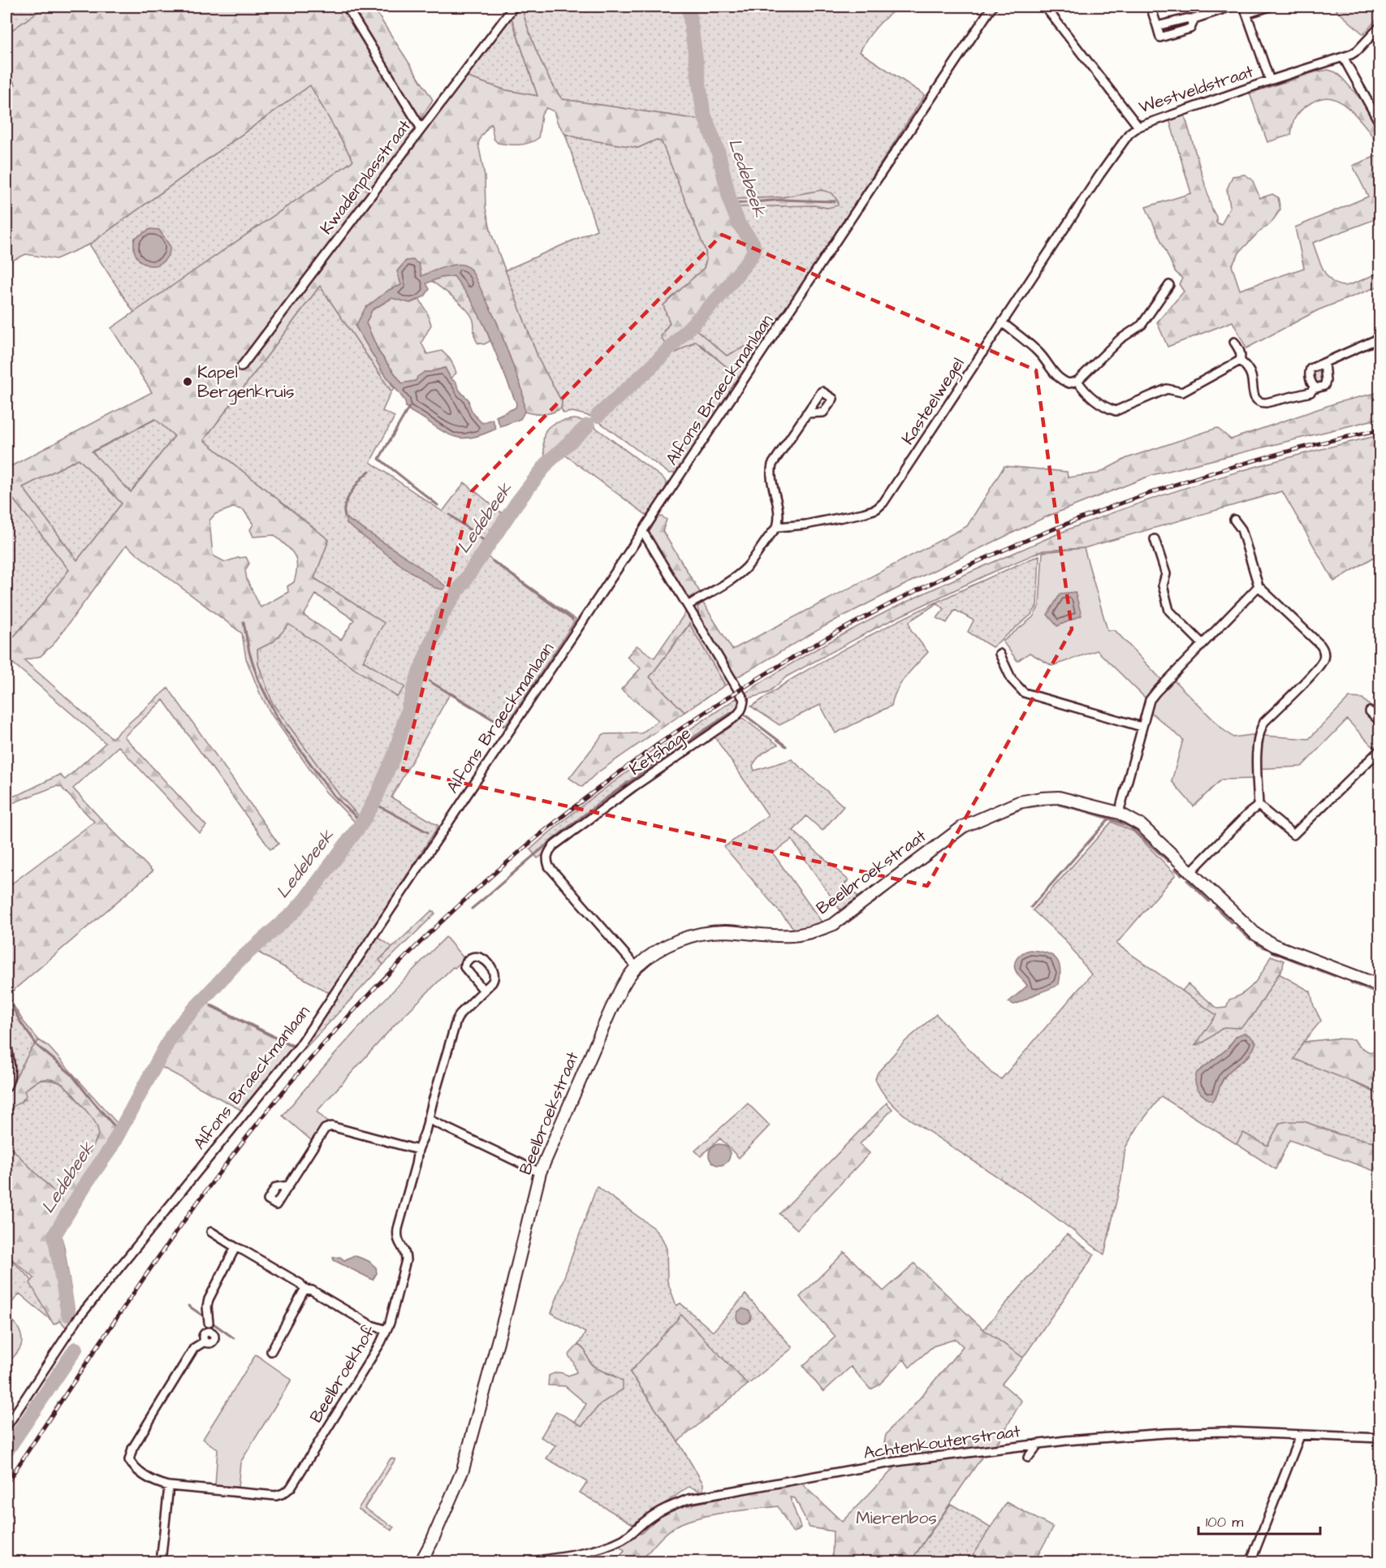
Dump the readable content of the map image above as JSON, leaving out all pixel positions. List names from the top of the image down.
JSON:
{
  "streets": {
    "street": [
      "Westveldstraat",
      "Kwadenplasstraat",
      "Alfons Braeckmanlaan",
      "Kasteelwegel",
      "Ketshage",
      "Beelbroekstraat",
      "Beelbroekhof",
      "Achtenkouterstraat"
    ]
  },
  "crossings": [
    ["Westveldstraat", "Kasteelwegel"],
    ["Alfons Braeckmanlaan", "Ketshage"],
    ["Ketshage", "Beelbroekstraat"]
  ],
  "water": ["Ledebeek"],
  "parks": ["Mierenbos"],
  "places": ["Kapel Bergenkruis"],
  "scale_bar": "100 m"
}
